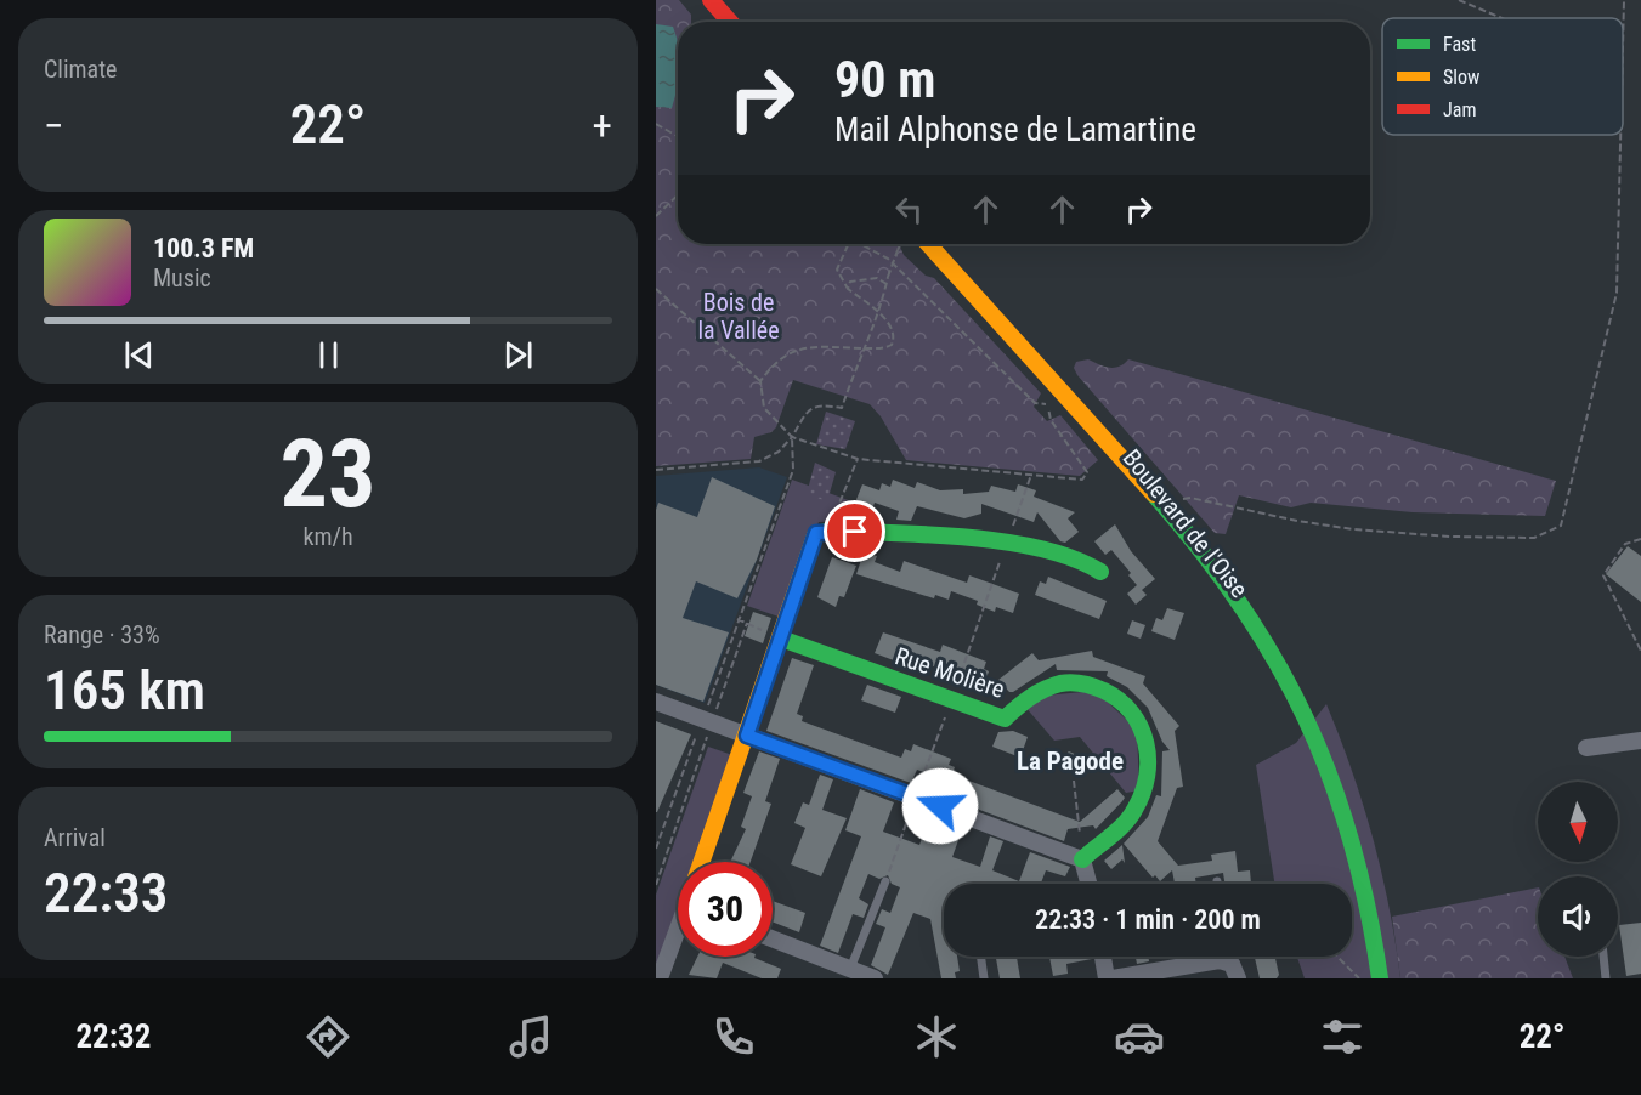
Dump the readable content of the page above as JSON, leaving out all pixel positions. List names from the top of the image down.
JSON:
{
  "streets": {
    "street": ["Boulevard de l'Oise", "Rue Molière"]
  },
  "districts": ["La Pagode"],
  "parks": ["Bois de la Vallée"],
  "legend": ["Fast", "Slow", "Jam"],
  "north": "bottom",
  "page": {
    "tile": [
      "Climate",
      ["23", "km/h"],
      ["Range · 33%", "165 km"],
      ["Arrival", "22:33"]
    ],
    "turn": ["90 m", "Mail Alphonse de Lamartine"],
    "heat": ["−", "22°", "+"],
    "song": ["100.3 FM", "Music"],
    "limit": "30",
    "trip": "22:33 · 1 min · 200 m",
    "tabs": ["22:32", "22°"]
  }
}
